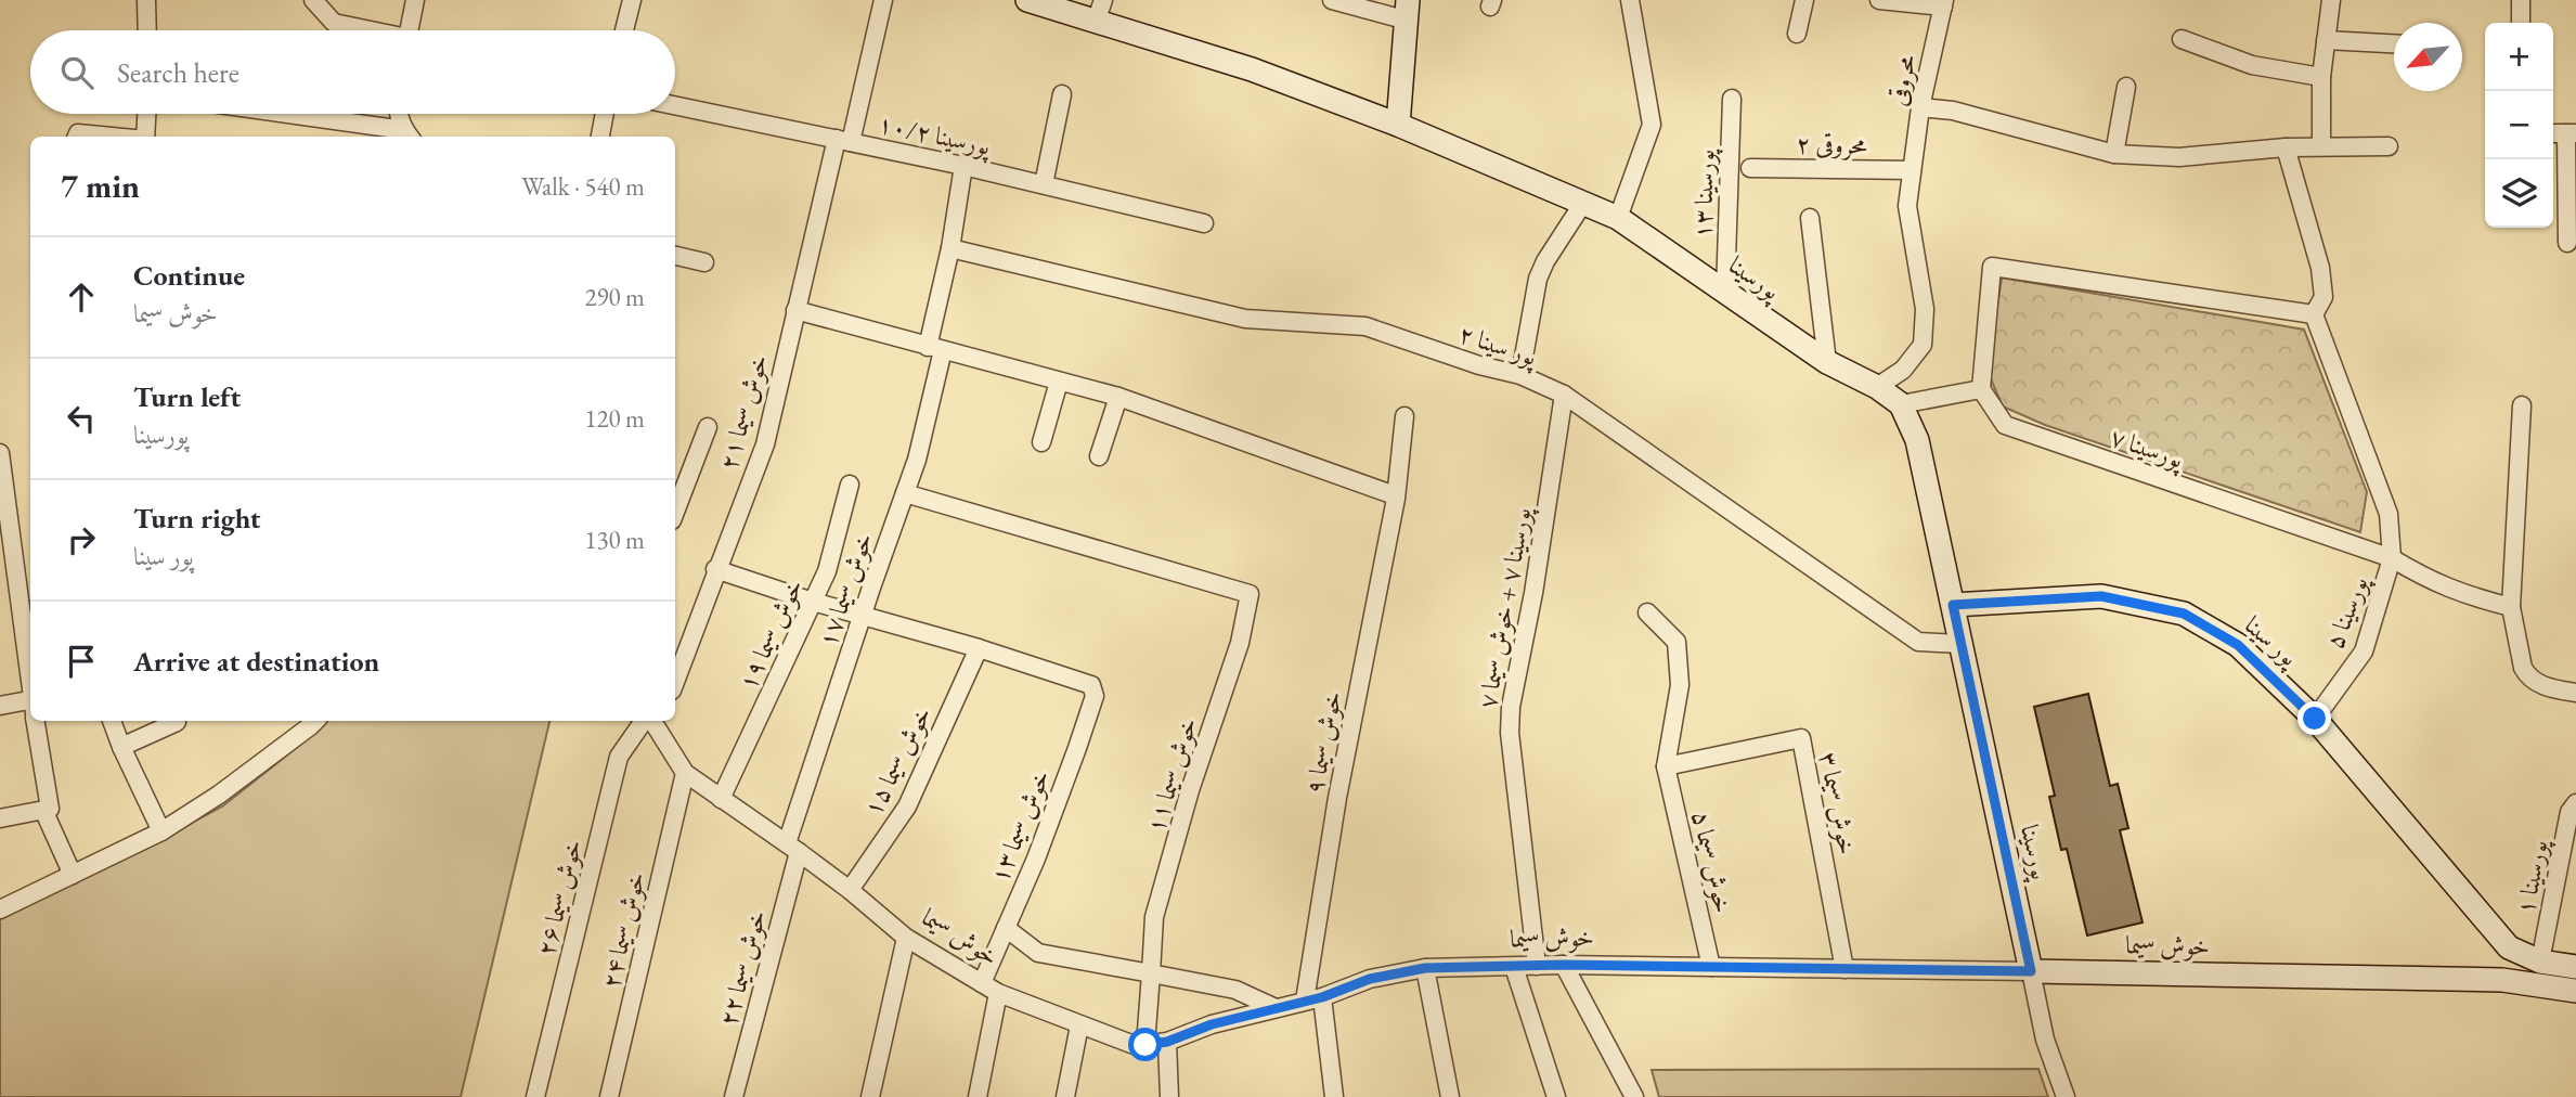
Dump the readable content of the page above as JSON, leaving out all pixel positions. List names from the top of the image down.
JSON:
{
  "streets": {
    "street": [
      "محروقی",
      "پورسینا ۱۰/۲",
      "محروقی ۲",
      "پورسینا ۱۳",
      "پورسینا",
      "پور سینا ۲",
      "خوش سیما ۲۱",
      "پورسینا ۷",
      "خوش سیما ۱۷",
      "پورسینا ۷ + خوش سیما ۷",
      "پورسینا ۵",
      "خوش سیما ۱۹",
      "پور سینا",
      "خوش سیما ۹",
      "خوش سیما ۱۵",
      "خوش سیما ۱۱",
      "خوش سیما ۳",
      "خوش سیما ۱۳",
      "خوش سیما ۵",
      "پورسینا ۱",
      "خوش سیما ۲۶",
      "خوش سیما ۲۴",
      "خوش سیما",
      "خوش سیما ۲۲"
    ]
  },
  "crossings": [
    ["محروقی", "محروقی ۲"],
    ["محروقی", "پورسینا"],
    ["پورسینا ۱۰/۲", "خوش سیما ۲۱"],
    ["پورسینا ۱۰/۲", "خوش سیما ۱۷"],
    ["پورسینا ۱۳", "پورسینا"],
    ["پورسینا", "پور سینا ۲"],
    ["پورسینا", "پور سینا"],
    ["پورسینا", "خوش سیما"],
    ["پور سینا ۲", "خوش سیما ۱۷"],
    ["پور سینا ۲", "پورسینا ۷ + خوش سیما ۷"],
    ["پورسینا ۷", "پورسینا ۵"],
    ["خوش سیما ۱۷", "خوش سیما ۱۱"],
    ["خوش سیما ۱۷", "خوش سیما"],
    ["خوش سیما ۱۷", "خوش سیما ۲۲"],
    ["پورسینا ۷ + خوش سیما ۷", "خوش سیما"],
    ["پورسینا ۵", "پور سینا"],
    ["خوش سیما ۱۹", "خوش سیما"],
    ["پور سینا", "پورسینا ۱"],
    ["خوش سیما ۹", "خوش سیما"],
    ["خوش سیما ۱۵", "خوش سیما ۱۳"],
    ["خوش سیما ۱۵", "خوش سیما"],
    ["خوش سیما ۱۱", "خوش سیما"],
    ["خوش سیما ۳", "خوش سیما ۵"],
    ["خوش سیما ۳", "خوش سیما"],
    ["خوش سیما ۱۳", "خوش سیما"],
    ["خوش سیما ۵", "خوش سیما"],
    ["خوش سیما ۲۴", "خوش سیما"],
    ["خوش سیما", "خوش سیما ۲۲"]
  ],
  "north": "bottom left",
  "page": {
    "map_buttons": ["+", "−"],
    "search": "Search here",
    "heading": ["7 min", "Walk · 540 m"],
    "list": [
      ["Continue", "خوش سیما", "290 m"],
      ["Turn left", "پورسینا", "120 m"],
      ["Turn right", "پور سینا", "130 m"],
      "Arrive at destination"
    ]
  }
}
